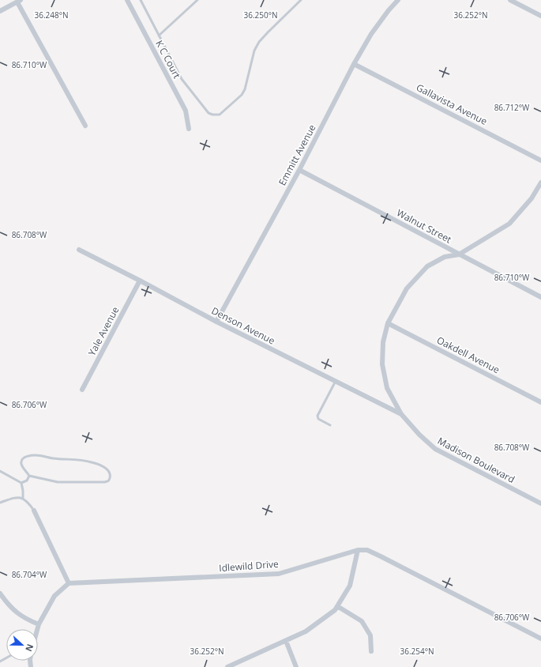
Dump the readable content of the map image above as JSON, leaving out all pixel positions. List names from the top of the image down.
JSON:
{
  "streets": {
    "street": [
      "K C Court",
      "Gallavista Avenue",
      "Emmitt Avenue",
      "Walnut Street",
      "Denson Avenue",
      "Yale Avenue",
      "Oakdell Avenue",
      "Madison Boulevard",
      "Idlewild Drive"
    ]
  },
  "crossings": [
    ["Gallavista Avenue", "Emmitt Avenue"],
    ["Emmitt Avenue", "Walnut Street"],
    ["Emmitt Avenue", "Denson Avenue"],
    ["Walnut Street", "Madison Boulevard"],
    ["Denson Avenue", "Yale Avenue"],
    ["Denson Avenue", "Madison Boulevard"],
    ["Oakdell Avenue", "Madison Boulevard"]
  ],
  "north": "right",
  "coordinates": [
    "36.250°N",
    "36.248°N",
    "36.252°N",
    "86.710°W",
    "86.712°W",
    "86.708°W",
    "86.706°W",
    "86.704°W",
    "36.254°N"
  ]
}
